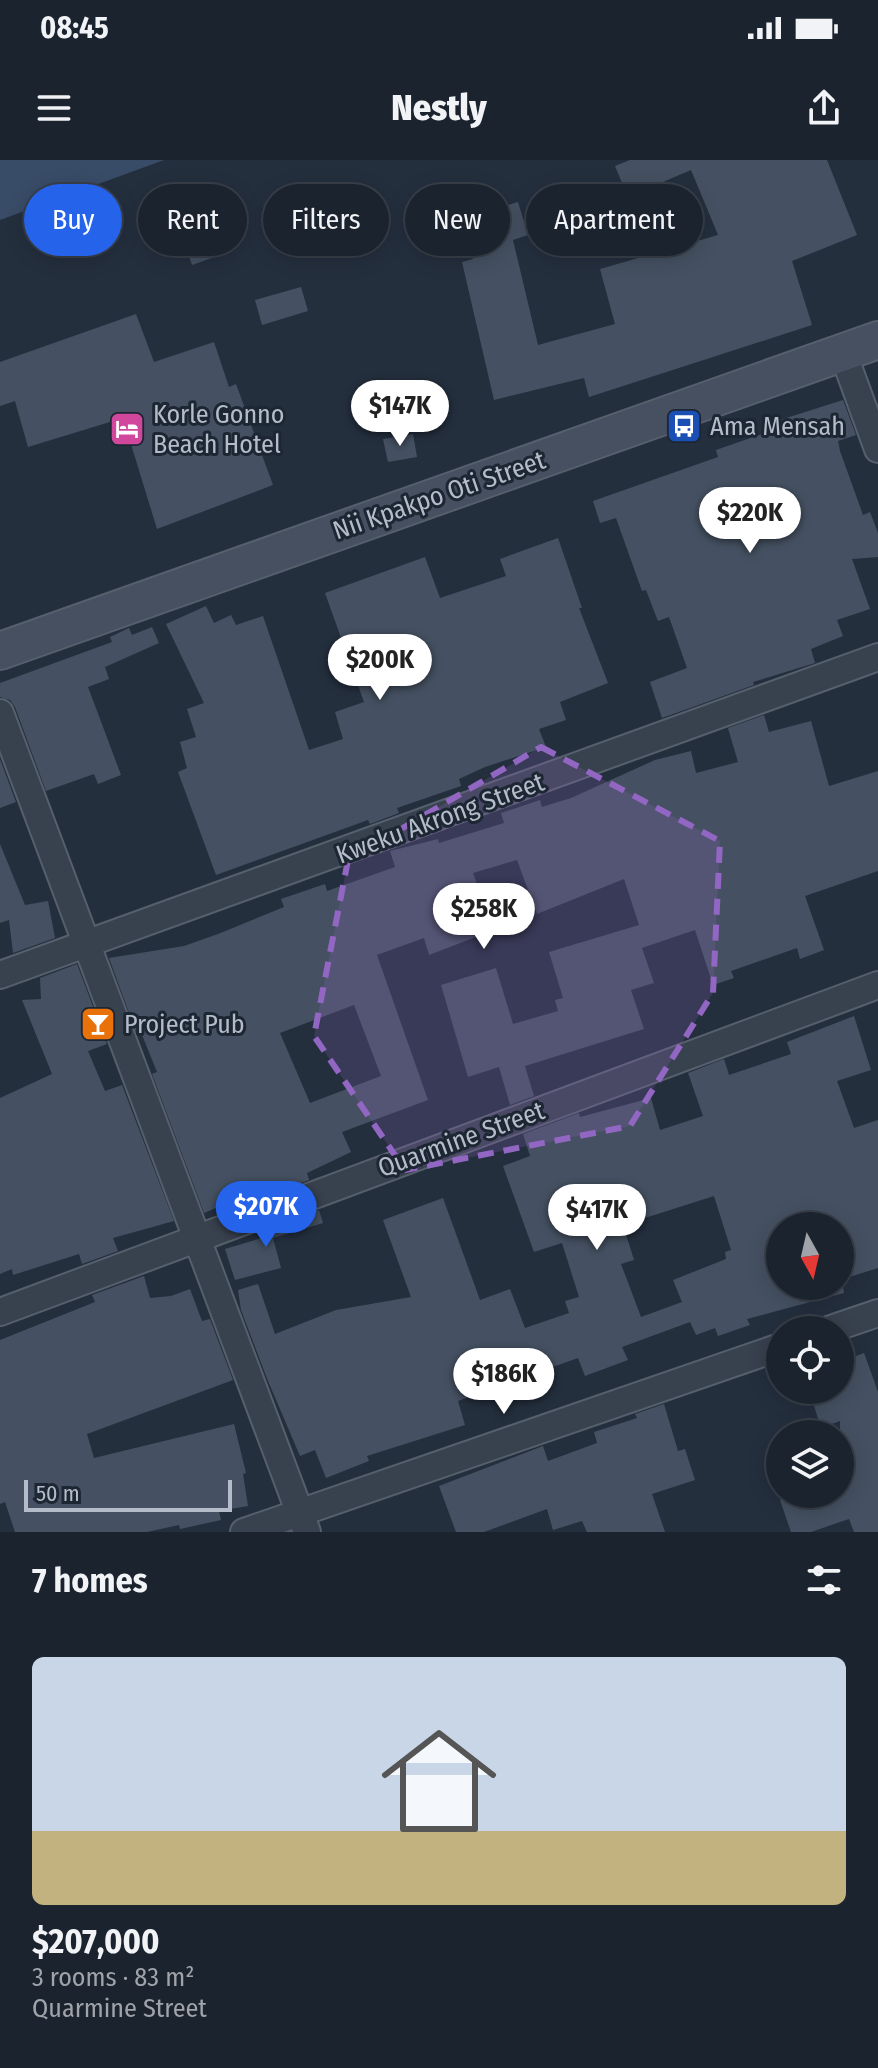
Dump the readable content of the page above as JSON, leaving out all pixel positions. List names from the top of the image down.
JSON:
{
  "streets": {
    "main road": ["Nii Kpakpo Oti Street"],
    "street": ["Kweku Akrong Street", "Quarmine Street"]
  },
  "places": {
    "bus stop": ["Ama Mensah"],
    "hotel": ["Korle Gonno Beach Hotel"],
    "bar": ["Project Pub"]
  },
  "scale_bar": "50 m",
  "north": "bottom",
  "page": {
    "status": "08:45",
    "header": "Nestly",
    "chip": [
      "Buy",
      "Rent",
      "Filters",
      "New",
      "Apartment"
    ],
    "price": [
      "$147K",
      "$220K",
      "$200K",
      "$258K",
      "$207K",
      "$417K",
      "$186K"
    ],
    "scale": "50 m",
    "heading": "7 homes",
    "list": [
      {
        "name": "$207,000",
        "note": "3 rooms · 83 m² · Quarmine Street"
      }
    ]
  }
}
